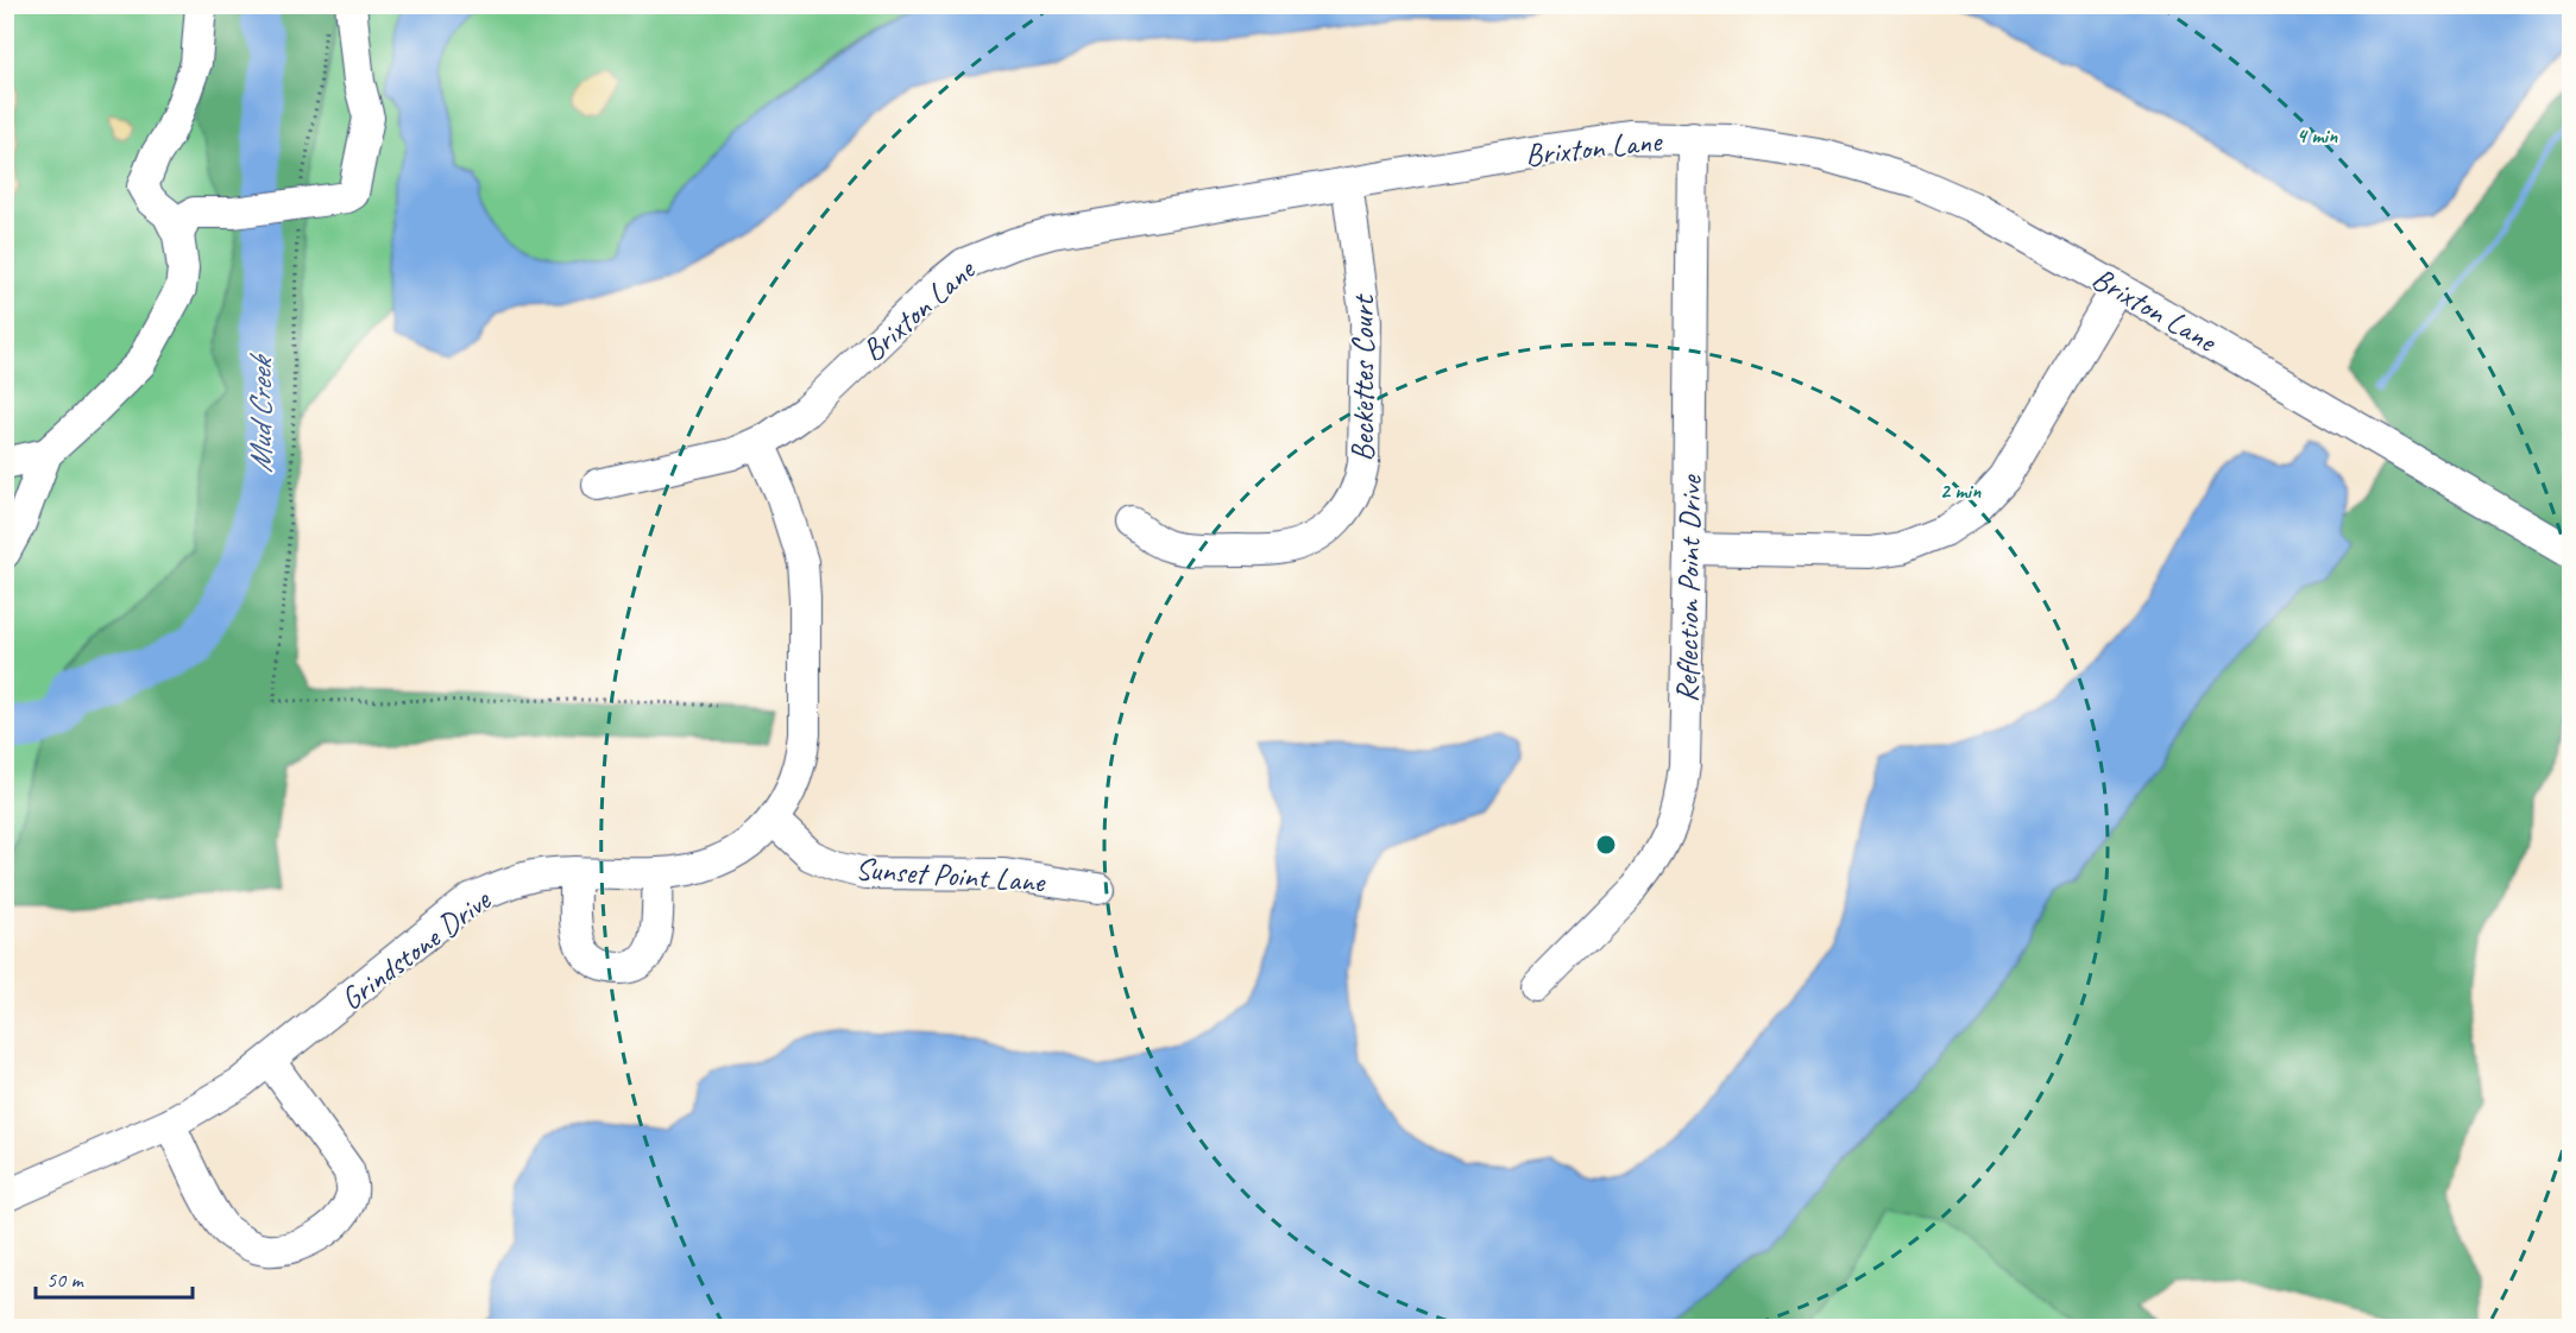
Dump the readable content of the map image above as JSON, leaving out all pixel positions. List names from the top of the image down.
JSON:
{
  "streets": {
    "street": [
      "Brixton Lane",
      "Beckettes Court",
      "Reflection Point Drive",
      "Sunset Point Lane",
      "Grindstone Drive"
    ]
  },
  "crossings": [
    ["Brixton Lane", "Beckettes Court"],
    ["Brixton Lane", "Reflection Point Drive"],
    ["Sunset Point Lane", "Grindstone Drive"]
  ],
  "water": ["Mud Creek"],
  "scale_bar": "50 m",
  "rings": ["4 min", "2 min"]
}
